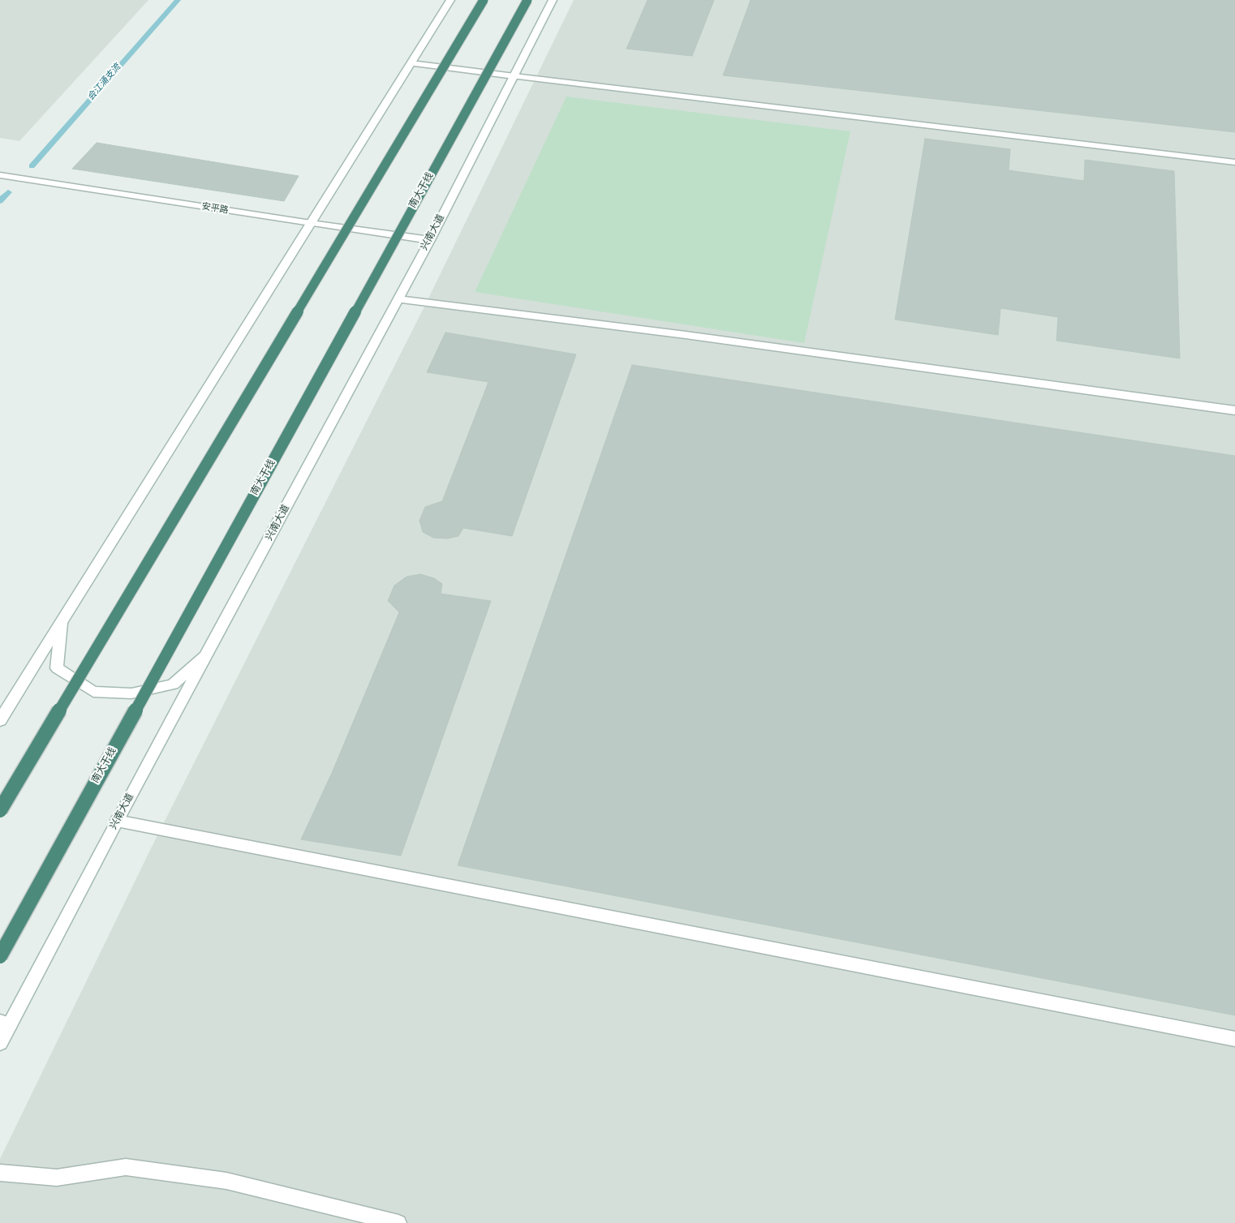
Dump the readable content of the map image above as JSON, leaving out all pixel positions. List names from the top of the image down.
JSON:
{
  "streets": {
    "highway": ["南大干线"],
    "main road": ["安平路", "兴南大道"]
  },
  "crossings": [
    ["安平路", "兴南大道"]
  ],
  "water": ["会江涌支流"]
}
